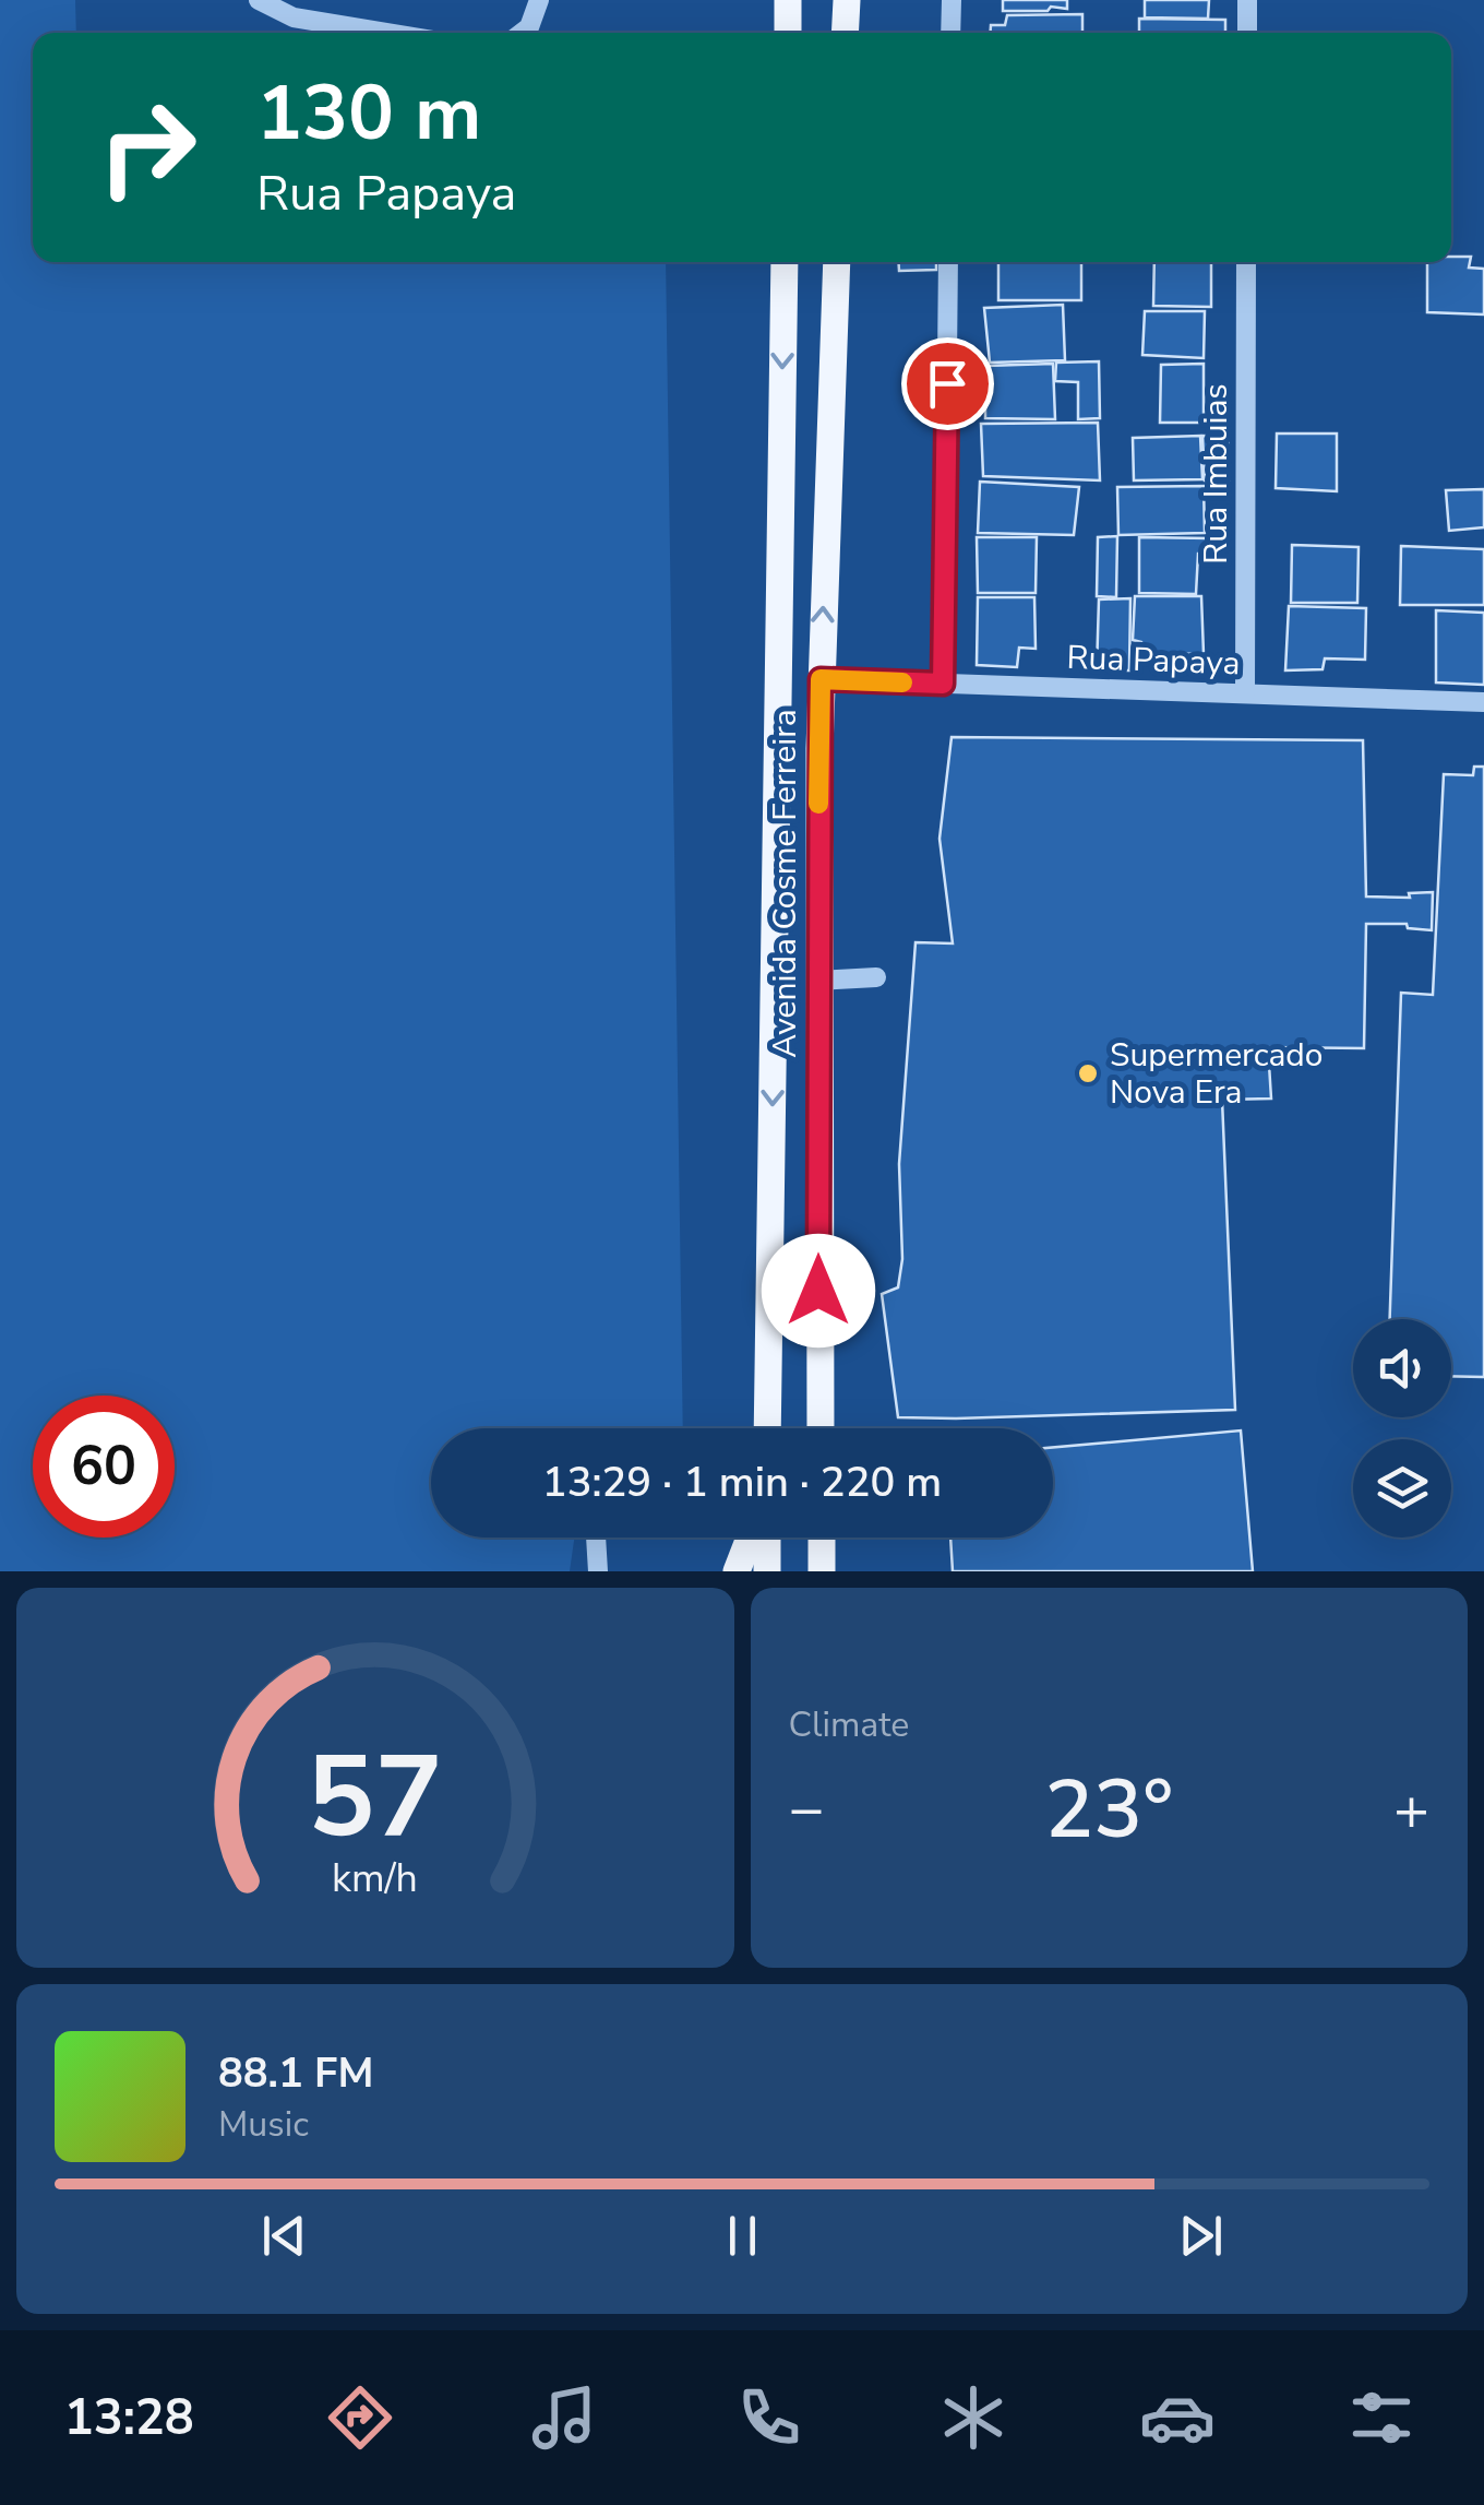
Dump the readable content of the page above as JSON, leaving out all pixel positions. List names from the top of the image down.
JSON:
{
  "streets": {
    "main road": ["Avenida Cosme Ferreira"],
    "street": ["Rua Imbuias", "Rua Papaya"]
  },
  "crossings": [
    ["Rua Imbuias", "Rua Papaya"],
    ["Rua Papaya", "Avenida Cosme Ferreira"]
  ],
  "places": ["Supermercado Nova Era"],
  "page": {
    "turn": ["130 m", "Rua Papaya"],
    "limit": "60",
    "trip": "13:29 · 1 min · 220 m",
    "tile": "Climate",
    "heat": ["−", "23°", "+"],
    "song": ["88.1 FM", "Music"],
    "tabs": "13:28",
    "gauge": ["57", "km/h"]
  }
}
